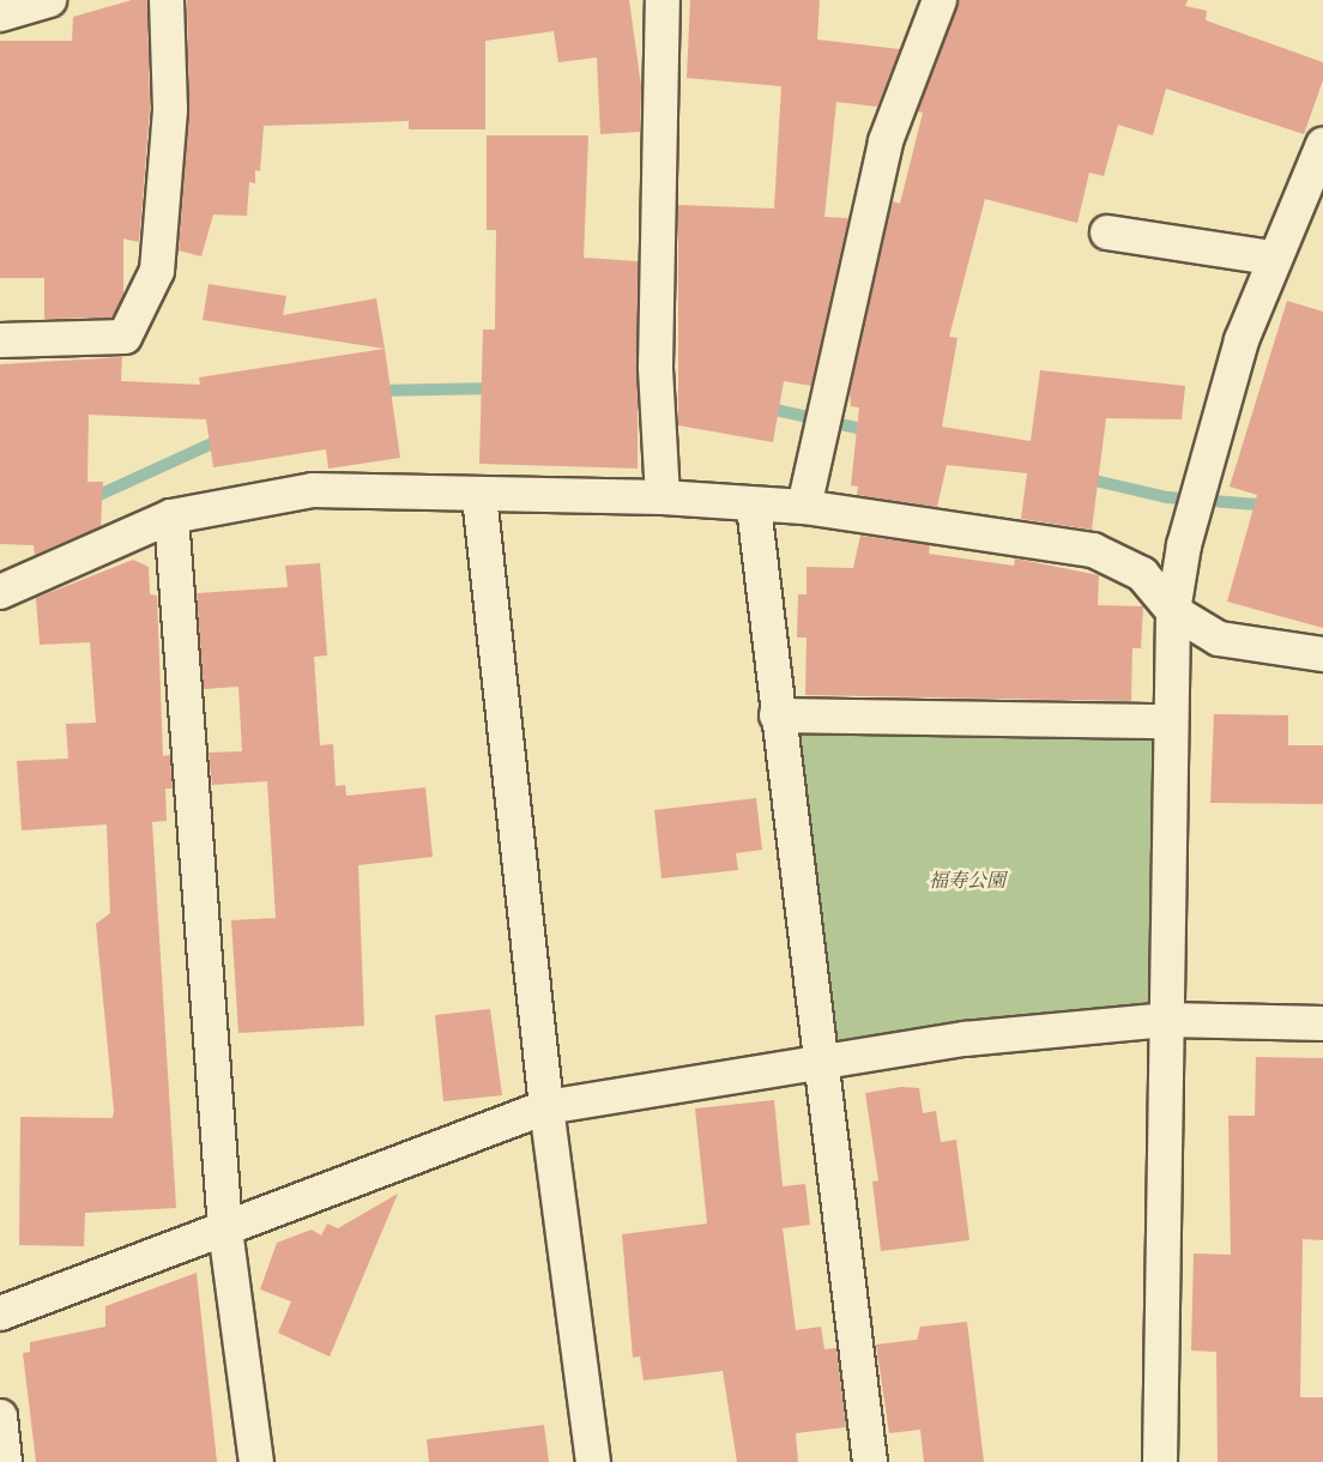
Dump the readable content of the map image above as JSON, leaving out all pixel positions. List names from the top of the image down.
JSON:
{
  "parks": ["福寿公園"]
}
